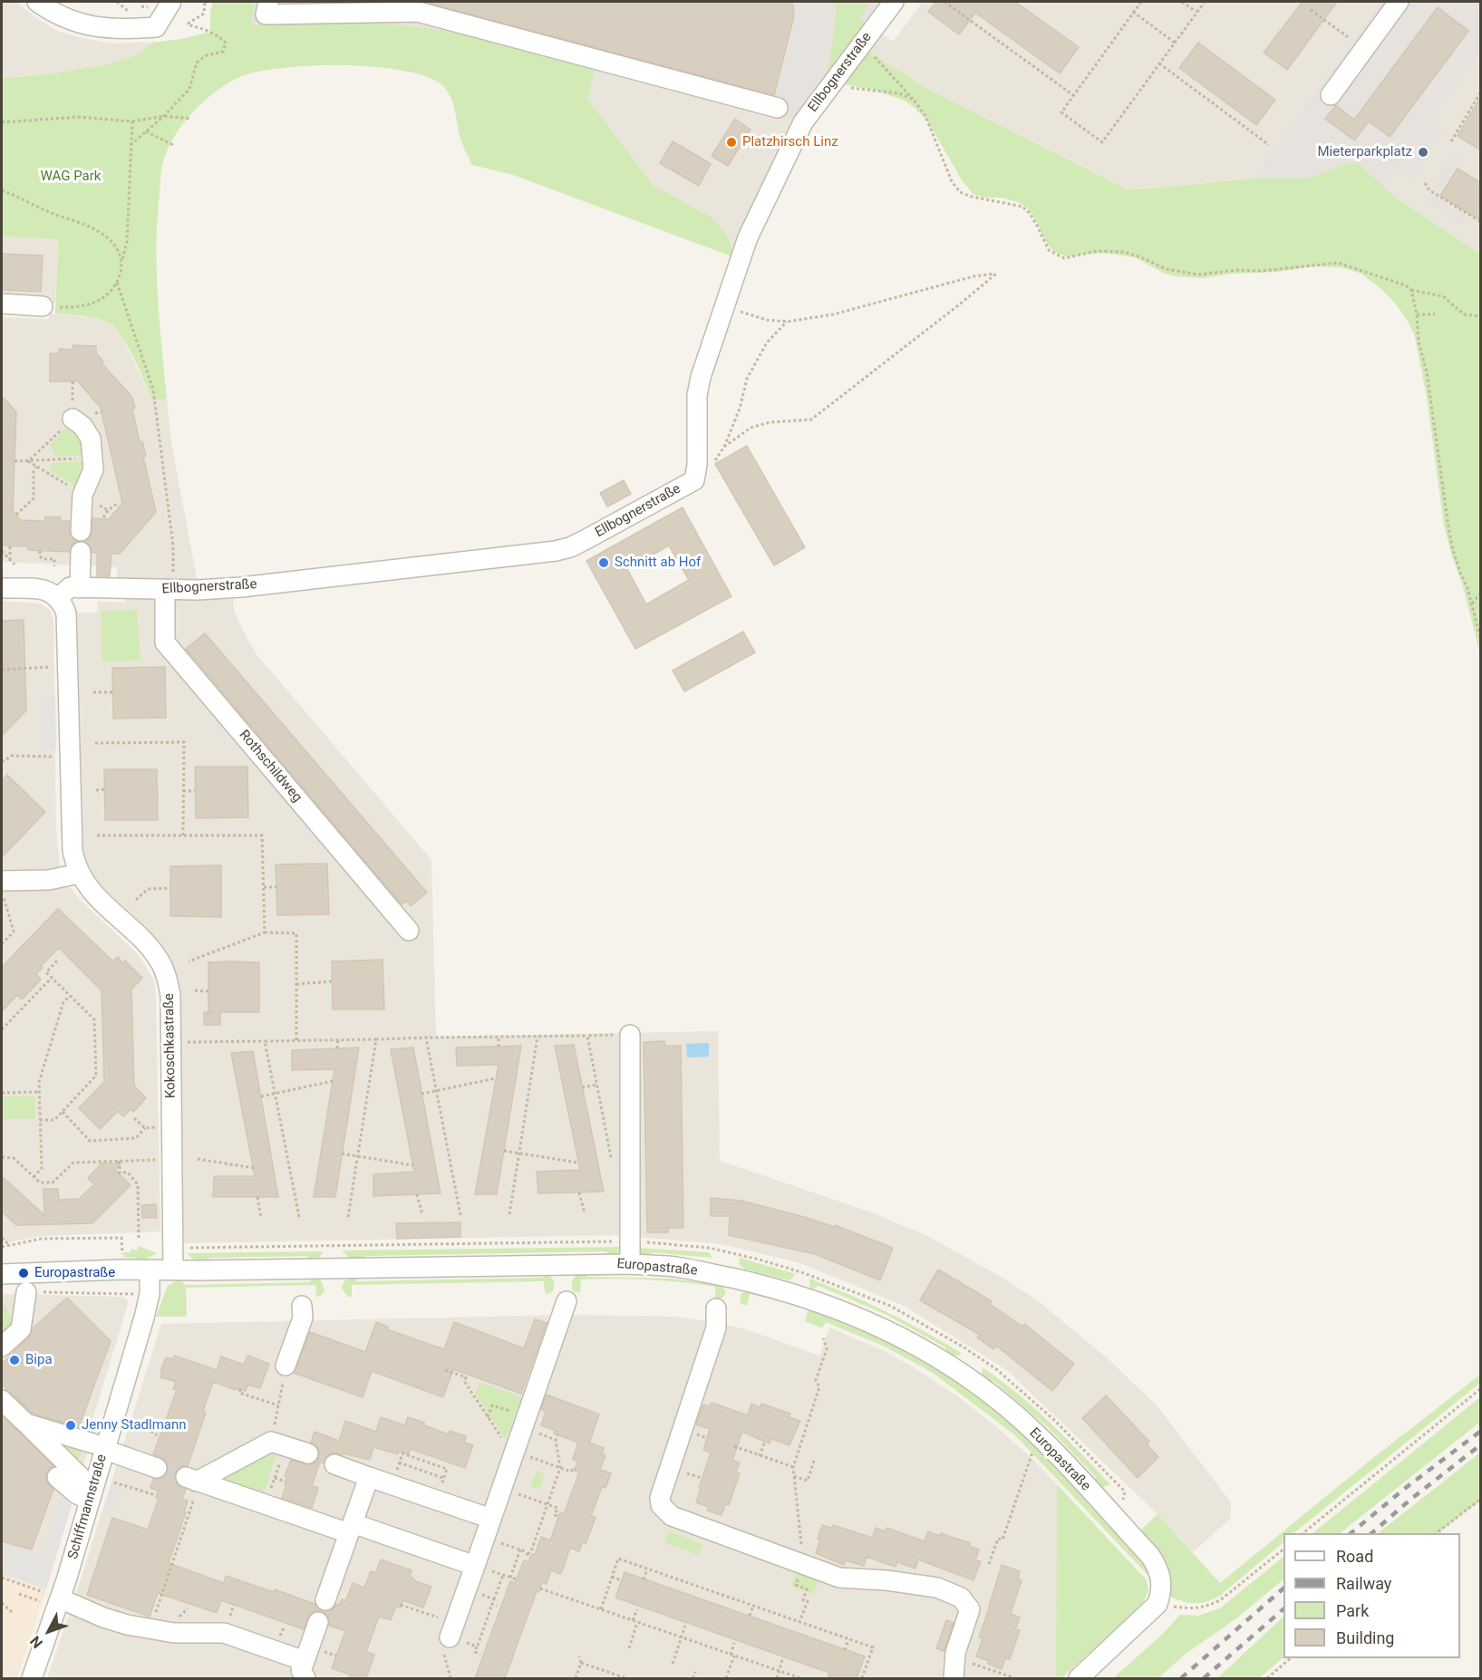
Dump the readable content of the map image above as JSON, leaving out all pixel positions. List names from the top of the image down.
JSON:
{
  "streets": {
    "street": [
      "Ellbognerstraße",
      "Rothschildweg",
      "Kokoschkastraße",
      "Europastraße",
      "Schiffmannstraße"
    ]
  },
  "crossings": [
    ["Ellbognerstraße", "Rothschildweg"],
    ["Ellbognerstraße", "Kokoschkastraße"],
    ["Kokoschkastraße", "Europastraße"],
    ["Europastraße", "Schiffmannstraße"]
  ],
  "parks": ["WAG Park"],
  "places": [
    "Platzhirsch Linz",
    "Mieterparkplatz",
    "Schnitt ab Hof",
    "Europastraße",
    "Bipa",
    "Jenny Stadlmann"
  ],
  "legend": [
    "Road",
    "Railway",
    "Park",
    "Building"
  ],
  "north": "bottom left"
}
